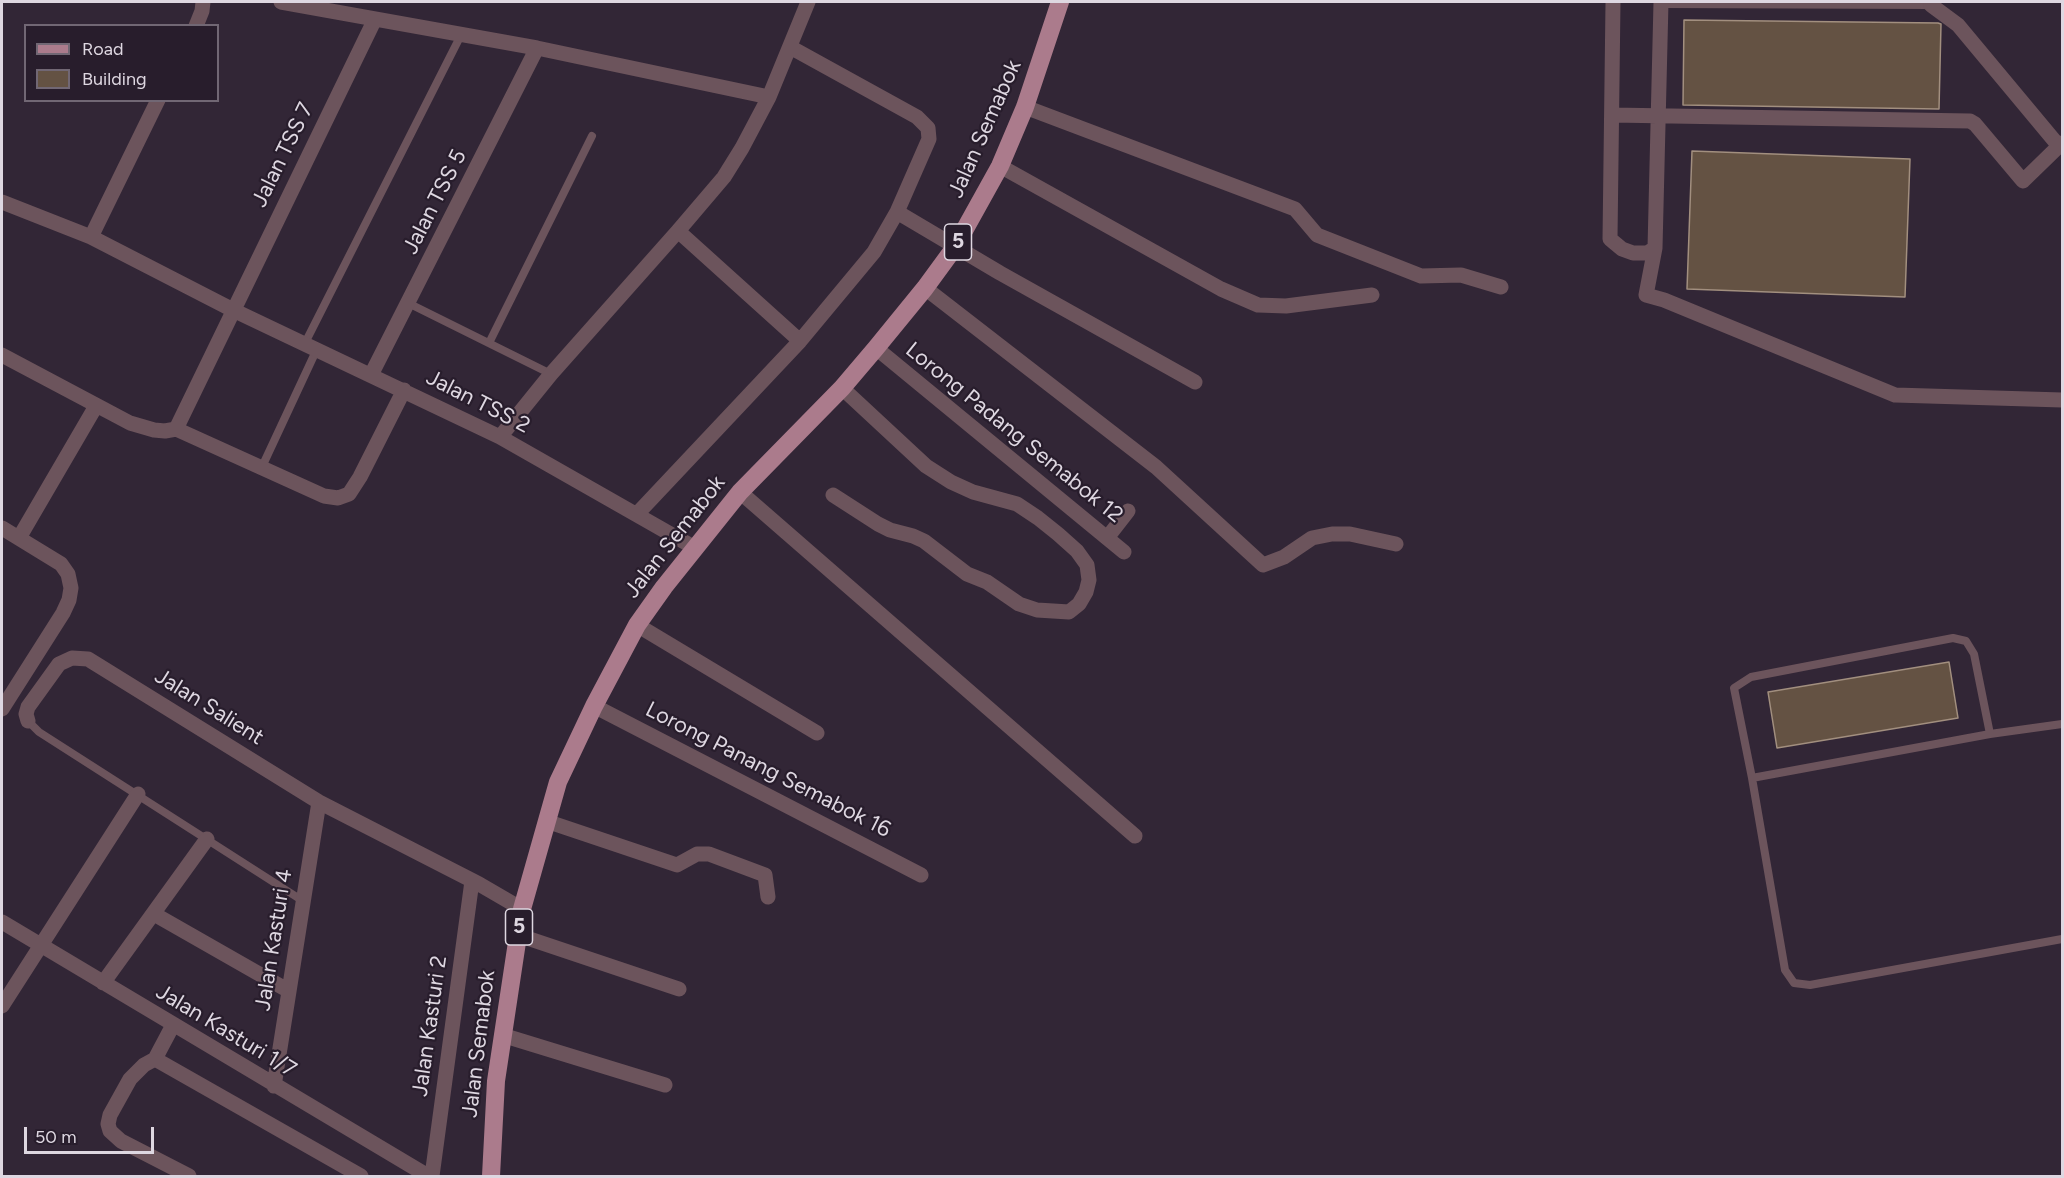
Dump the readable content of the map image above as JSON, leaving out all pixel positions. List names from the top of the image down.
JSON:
{
  "streets": {
    "main road": ["Jalan Semabok", "5"],
    "street": [
      "Jalan TSS 7",
      "Jalan TSS 5",
      "Jalan TSS 2",
      "Lorong Padang Semabok 12",
      "Jalan Salient",
      "Lorong Panang Semabok 16",
      "Jalan Kasturi 4",
      "Jalan Kasturi 2",
      "Jalan Kasturi 1/7"
    ]
  },
  "crossings": [
    ["Jalan Semabok", "Jalan TSS 2"],
    ["Jalan Semabok", "Lorong Padang Semabok 12"],
    ["Jalan Semabok", "Jalan Salient"],
    ["Jalan Semabok", "Lorong Panang Semabok 16"],
    ["Jalan TSS 7", "Jalan TSS 2"],
    ["Jalan TSS 5", "Jalan TSS 2"],
    ["Jalan Salient", "Jalan Kasturi 4"],
    ["Jalan Salient", "Jalan Kasturi 2"],
    ["Jalan Kasturi 4", "Jalan Kasturi 1/7"],
    ["Jalan Kasturi 2", "Jalan Kasturi 1/7"]
  ],
  "legend": ["Road", "Building"],
  "scale_bar": "50 m"
}
